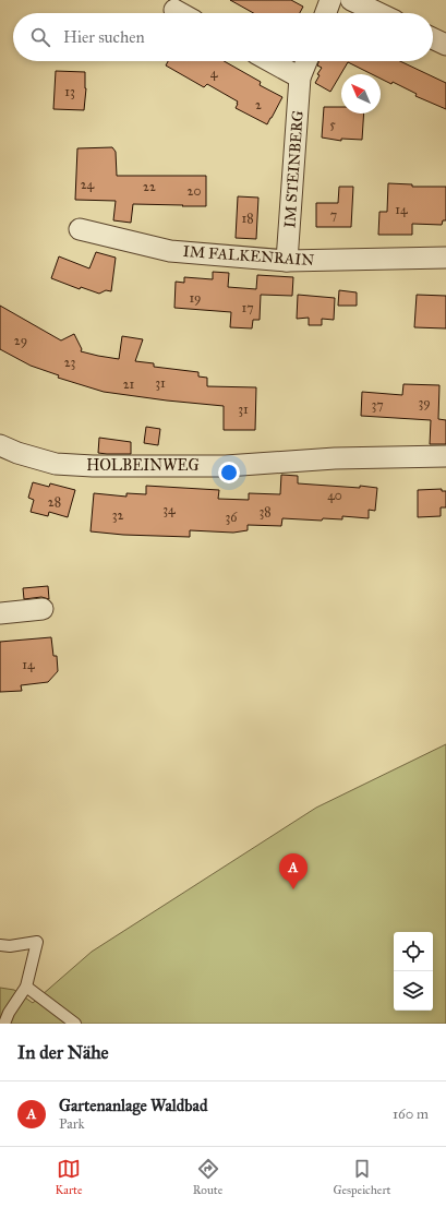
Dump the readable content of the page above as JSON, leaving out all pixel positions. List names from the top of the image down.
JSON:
{
  "streets": {
    "street": ["IM STEINBERG", "IM FALKENRAIN", "HOLBEINWEG"]
  },
  "crossings": [
    ["IM STEINBERG", "IM FALKENRAIN"]
  ],
  "house_numbers": [
    "4",
    "13",
    "2",
    "5",
    "24",
    "22",
    "20",
    "14",
    "7",
    "18",
    "19",
    "17",
    "29",
    "23",
    "31",
    "21",
    "39",
    "37",
    "31",
    "40",
    "28",
    "34",
    "38",
    "32",
    "36",
    "14"
  ],
  "north": "top left",
  "page": {
    "search": "Hier suchen",
    "pins": "A",
    "heading": "In der Nähe",
    "list": [
      {
        "mark": "A",
        "name": "Gartenanlage Waldbad",
        "note": "Park",
        "value": "160 m"
      }
    ],
    "nav": ["Karte", "Route", "Gespeichert"]
  }
}
